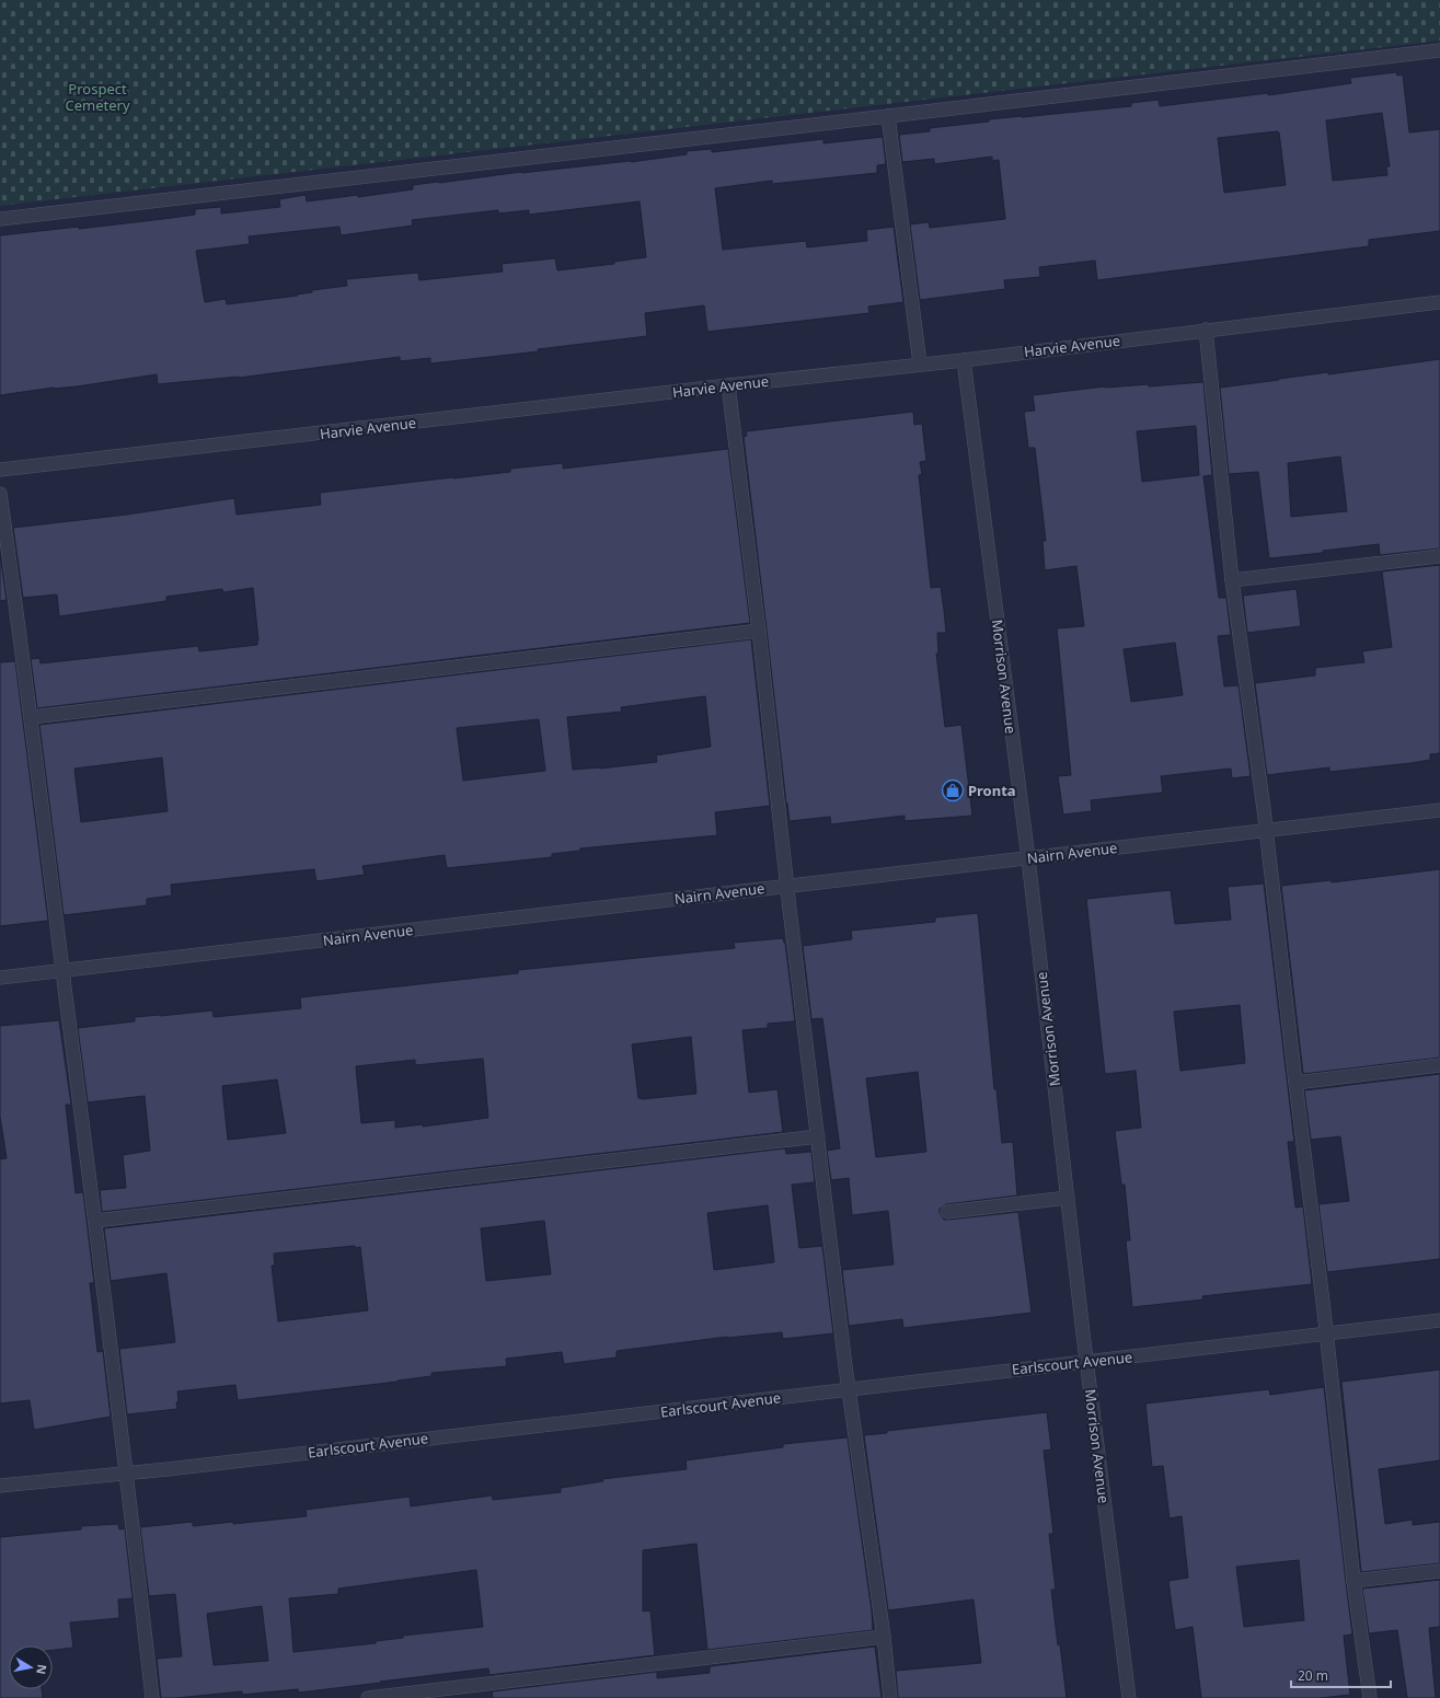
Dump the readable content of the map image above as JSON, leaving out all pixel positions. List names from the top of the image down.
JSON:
{
  "streets": {
    "street": [
      "Harvie Avenue",
      "Morrison Avenue",
      "Nairn Avenue",
      "Earlscourt Avenue"
    ]
  },
  "crossings": [
    ["Harvie Avenue", "Morrison Avenue"],
    ["Morrison Avenue", "Nairn Avenue"],
    ["Morrison Avenue", "Earlscourt Avenue"]
  ],
  "parks": ["Prospect Cemetery"],
  "places": {
    "shop": ["Pronta"]
  },
  "scale_bar": "20 m",
  "north": "right"
}
